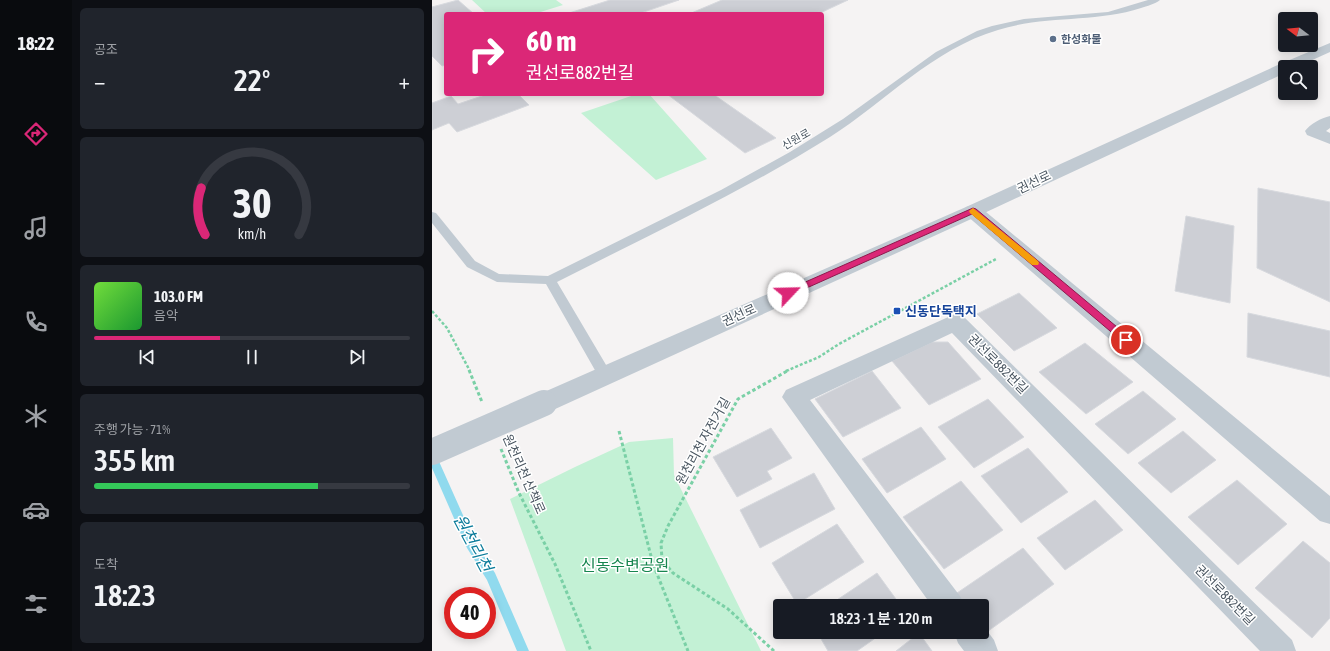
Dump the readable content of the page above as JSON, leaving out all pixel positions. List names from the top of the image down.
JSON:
{
  "streets": {
    "street": ["권선로", "권선로882번길"],
    "lane": ["신원로"],
    "path": ["원천리천 자전거길", "원천리천 산책로"]
  },
  "water": ["원천리천"],
  "parks": ["신동수변공원"],
  "places": {
    "other": ["한성화물"],
    "transit": ["신동단독택지"]
  },
  "north": "left",
  "page": {
    "tabs": "18:22",
    "tile": [
      "공조",
      ["주행 가능 · 71%", "355 km"],
      ["도착", "18:23"]
    ],
    "turn": ["60 m", "권선로882번길"],
    "heat": ["−", "22°", "+"],
    "song": ["103.0 FM", "음악"],
    "limit": "40",
    "trip": "18:23 · 1 분 · 120 m",
    "gauge": ["30", "km/h"]
  }
}
